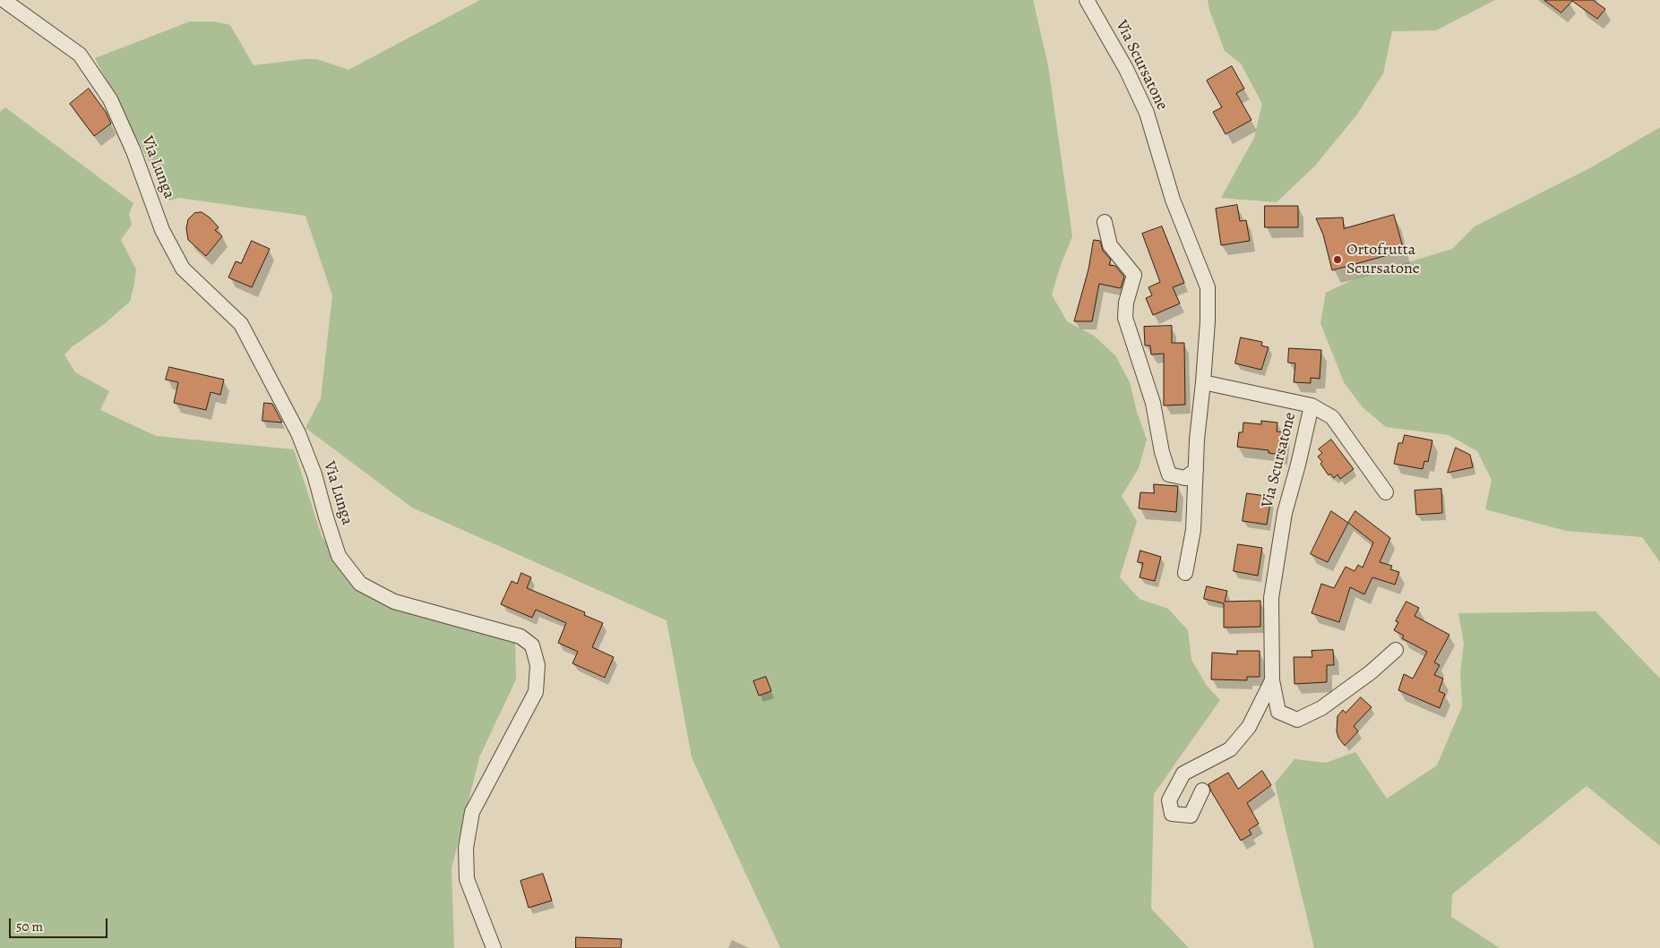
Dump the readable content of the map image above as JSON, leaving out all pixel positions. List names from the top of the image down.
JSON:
{
  "streets": {
    "street": ["Via Scursatone", "Via Lunga"]
  },
  "places": ["Ortofrutta Scursatone"],
  "scale_bar": "50 m"
}
